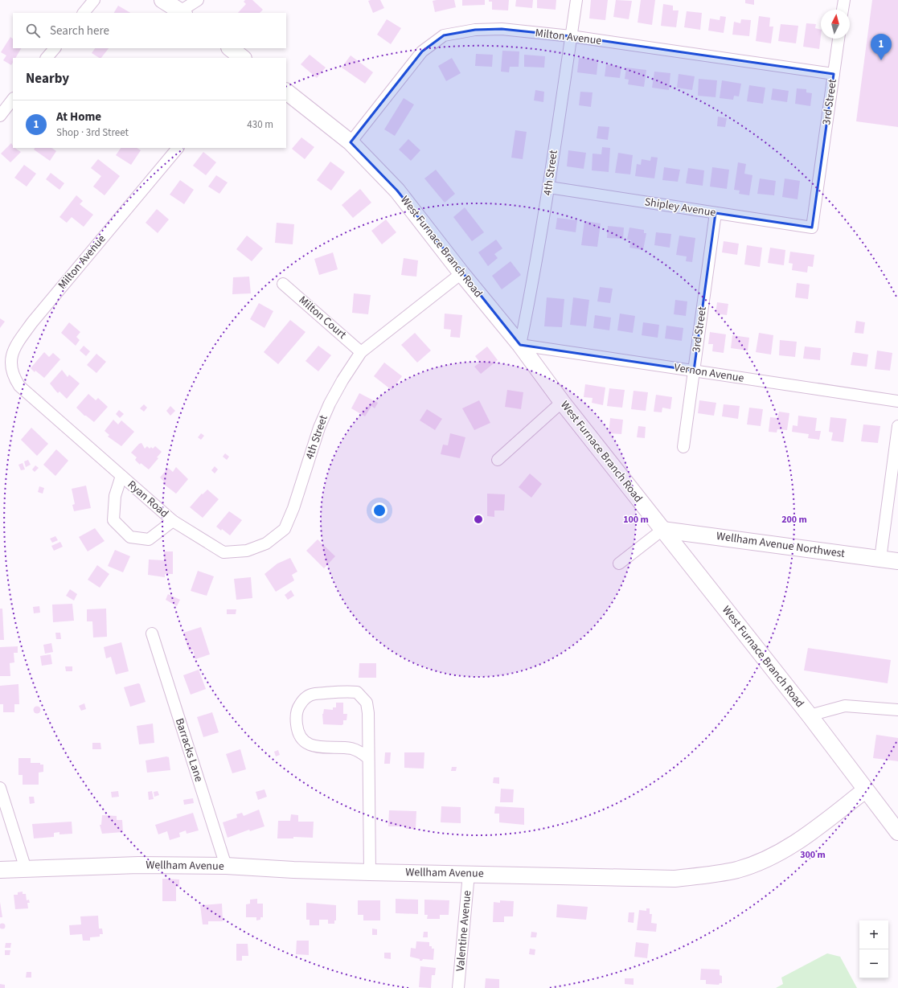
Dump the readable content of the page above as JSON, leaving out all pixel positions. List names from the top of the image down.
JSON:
{
  "streets": {
    "street": [
      "Milton Avenue",
      "3rd Street",
      "4th Street",
      "Shipley Avenue",
      "West Furnace Branch Road",
      "Milton Court",
      "Vernon Avenue",
      "Ryan Road",
      "Wellham Avenue Northwest",
      "Barracks Lane",
      "Wellham Avenue",
      "Valentine Avenue"
    ]
  },
  "crossings": [
    ["Milton Avenue", "3rd Street"],
    ["Milton Avenue", "4th Street"],
    ["Milton Avenue", "West Furnace Branch Road"],
    ["Milton Avenue", "Ryan Road"],
    ["3rd Street", "Shipley Avenue"],
    ["3rd Street", "Vernon Avenue"],
    ["4th Street", "Shipley Avenue"],
    ["4th Street", "West Furnace Branch Road"],
    ["4th Street", "Milton Court"],
    ["4th Street", "Vernon Avenue"],
    ["4th Street", "Ryan Road"],
    ["West Furnace Branch Road", "Vernon Avenue"],
    ["West Furnace Branch Road", "Wellham Avenue Northwest"],
    ["West Furnace Branch Road", "Wellham Avenue"],
    ["Barracks Lane", "Wellham Avenue"],
    ["Wellham Avenue", "Valentine Avenue"]
  ],
  "north": "top",
  "page": {
    "search": "Search here",
    "pins": "1",
    "heading": "Nearby",
    "list": [
      {
        "mark": "1",
        "name": "At Home",
        "note": "Shop · 3rd Street",
        "value": "430 m"
      }
    ],
    "map_buttons": ["+", "−"]
  },
  "rings": ["100 m", "200 m", "300 m"]
}
